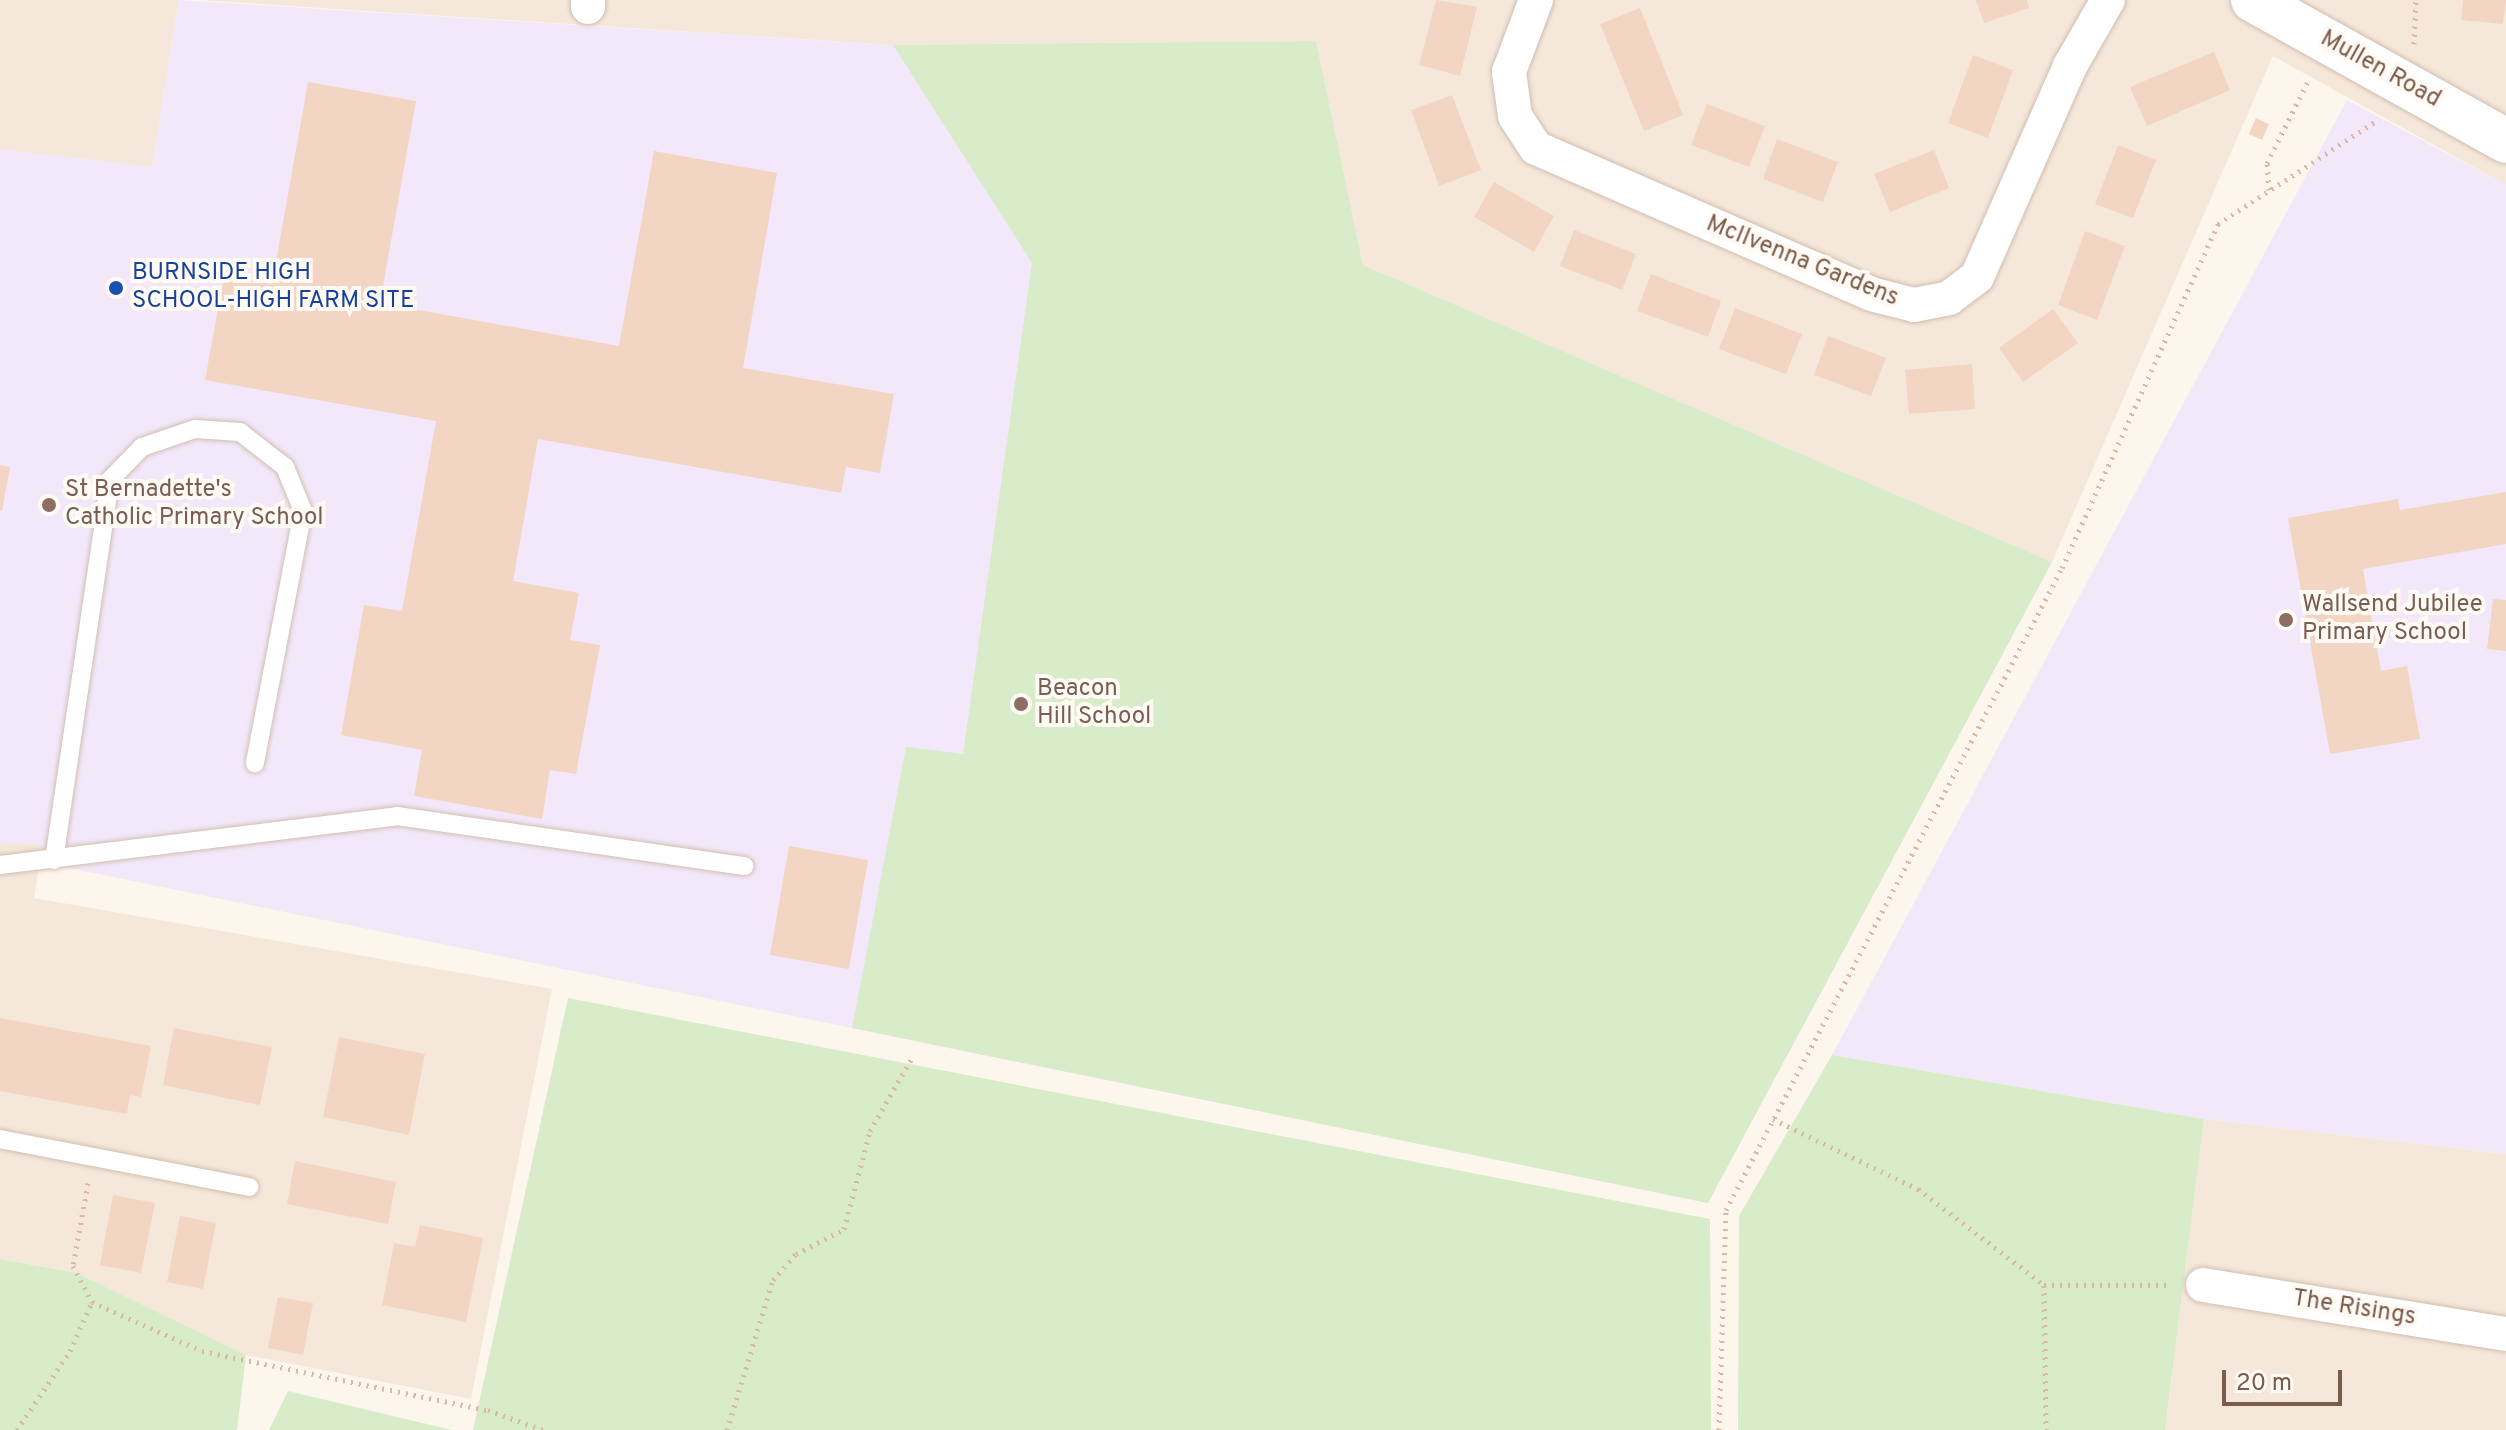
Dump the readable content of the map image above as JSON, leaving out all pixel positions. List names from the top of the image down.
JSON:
{
  "streets": {
    "street": ["Mullen Road", "McIlvenna Gardens", "The Risings"]
  },
  "places": [
    "BURNSIDE HIGH SCHOOL-HIGH FARM SITE",
    "St Bernadette's Catholic Primary School",
    "Wallsend Jubilee Primary School",
    "Beacon Hill School"
  ],
  "scale_bar": "20 m"
}
